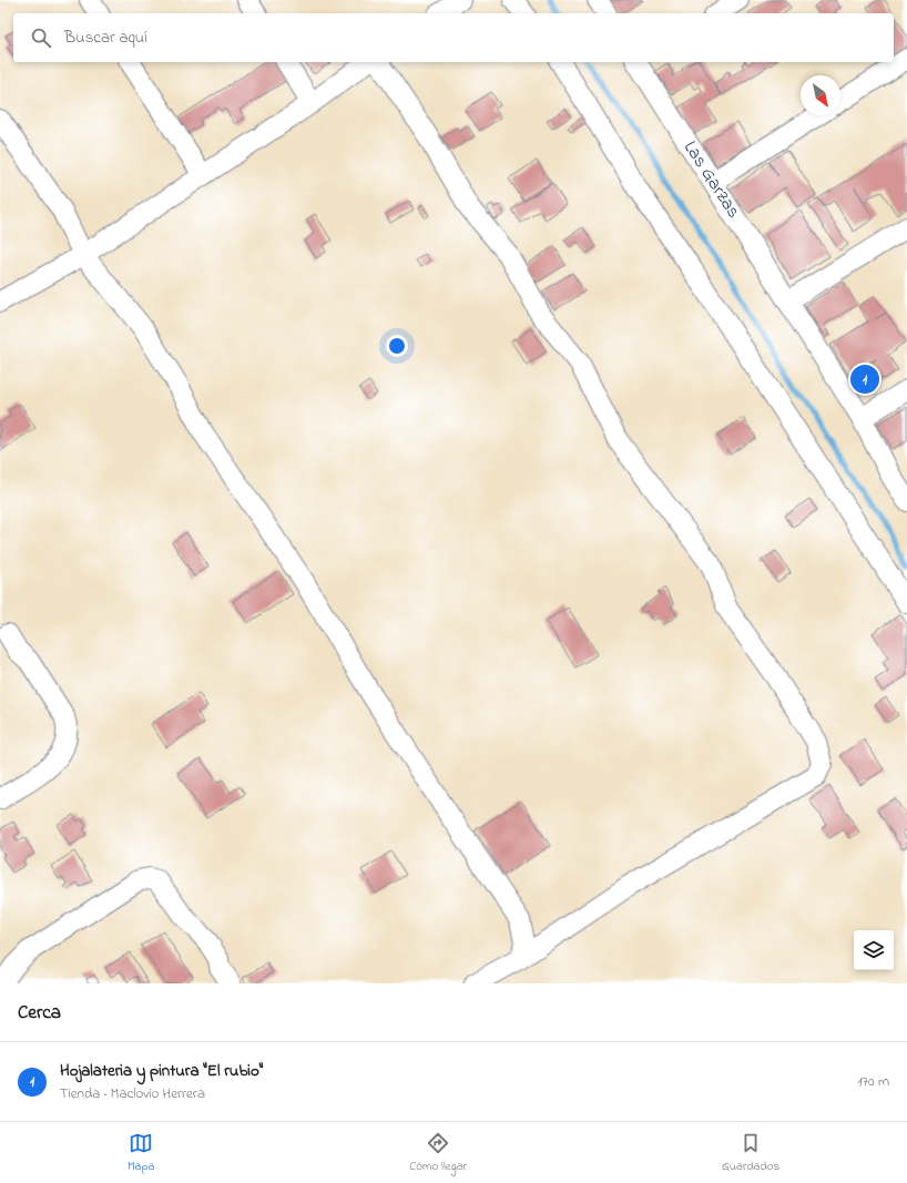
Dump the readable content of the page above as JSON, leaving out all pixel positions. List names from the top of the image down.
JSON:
{
  "streets": {
    "street": ["Las Garzas"]
  },
  "north": "bottom right",
  "page": {
    "search": "Buscar aquí",
    "pins": "1",
    "heading": "Cerca",
    "list": [
      {
        "mark": "1",
        "name": "Hojalateria y pintura \"El rubio\"",
        "note": "Tienda · Maclovio Herrera",
        "value": "170 m"
      }
    ],
    "nav": ["Mapa", "Cómo llegar", "Guardados"]
  }
}
